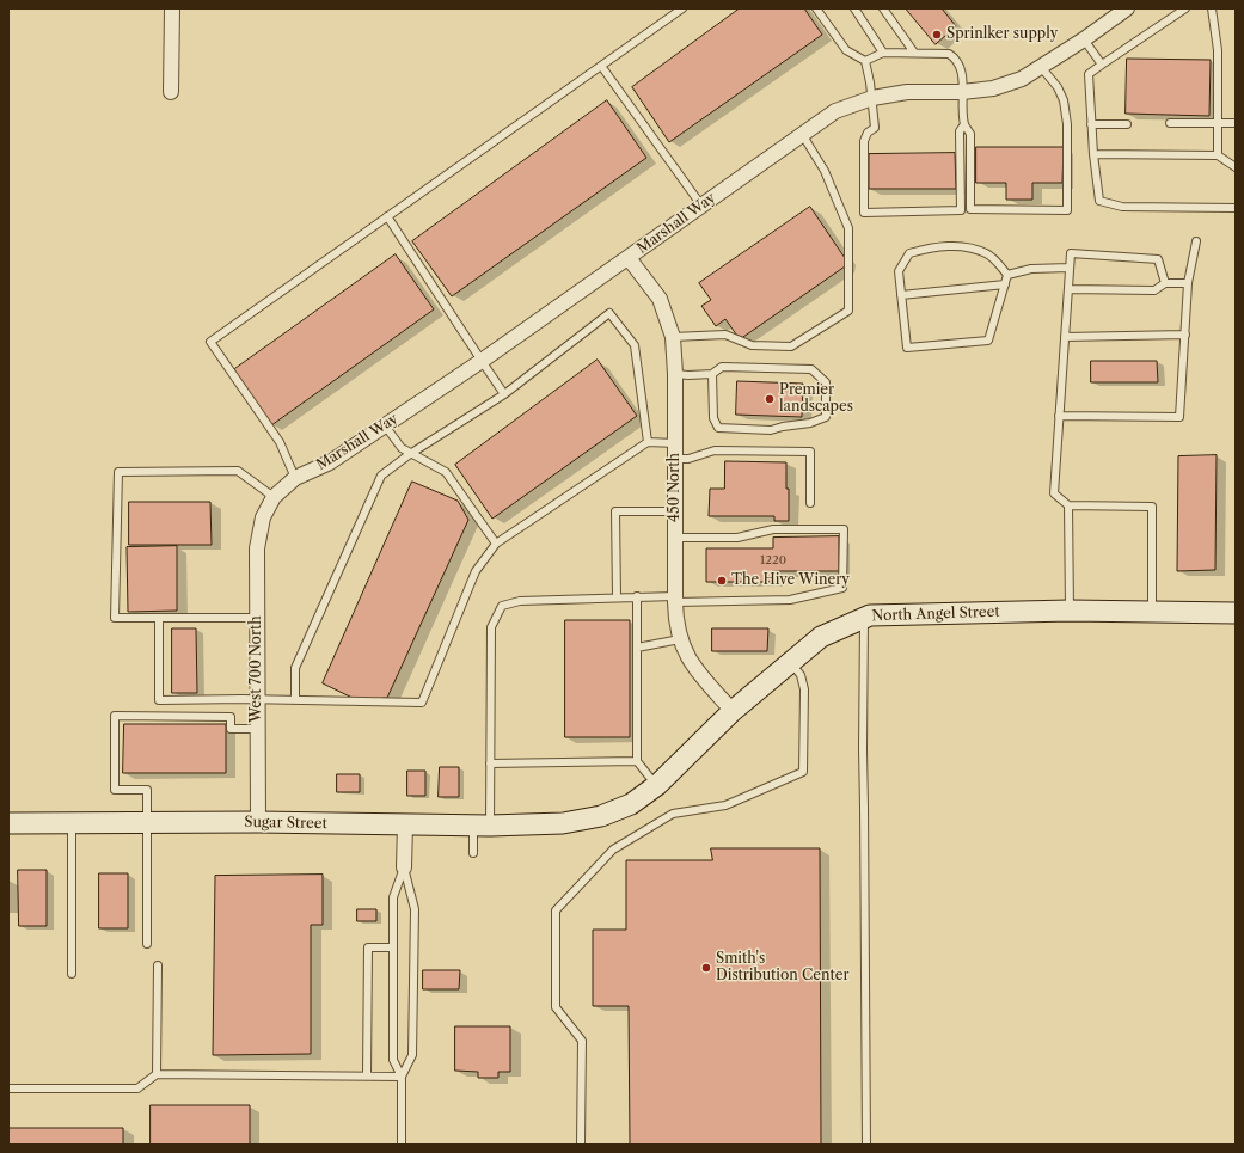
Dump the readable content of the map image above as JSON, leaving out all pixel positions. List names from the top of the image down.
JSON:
{
  "streets": {
    "street": [
      "Marshall Way",
      "450 North",
      "North Angel Street",
      "West 700 North",
      "Sugar Street"
    ]
  },
  "crossings": [
    ["Marshall Way", "450 North"],
    ["Marshall Way", "West 700 North"],
    ["450 North", "North Angel Street"],
    ["North Angel Street", "Sugar Street"],
    ["West 700 North", "Sugar Street"]
  ],
  "places": [
    "Sprinlker supply",
    "Premier landscapes",
    "The Hive Winery",
    "Smith's Distribution Center"
  ],
  "house_numbers": ["1220"]
}
